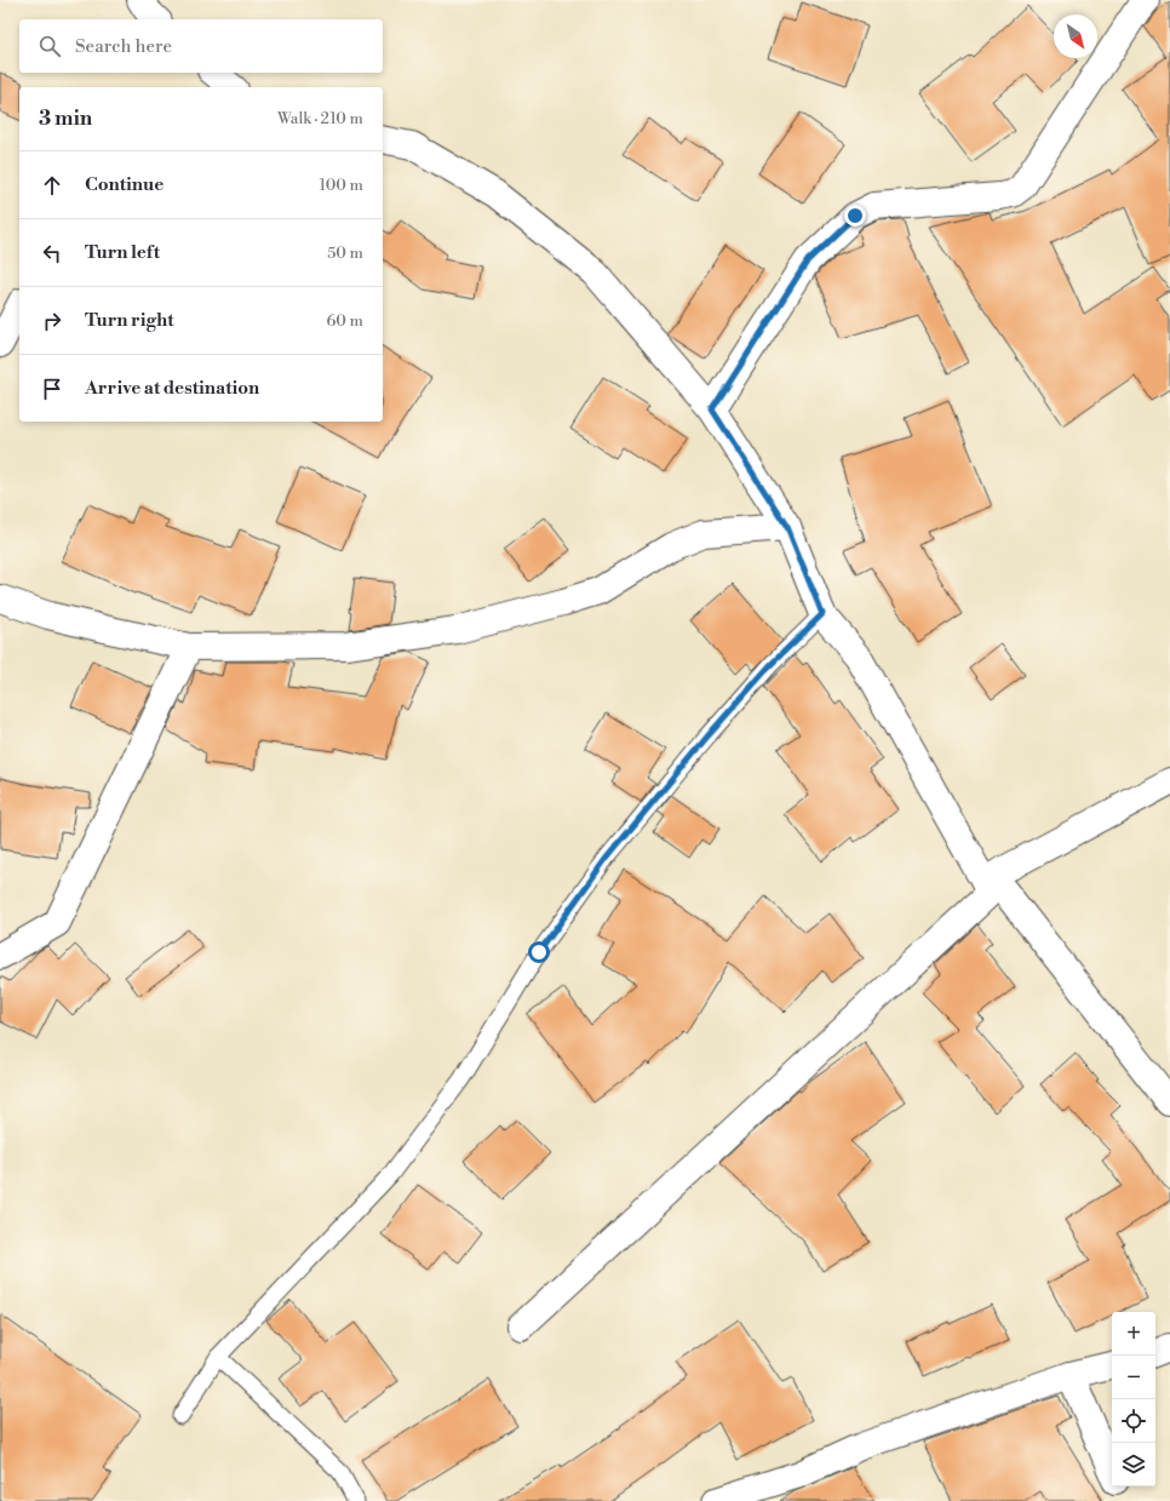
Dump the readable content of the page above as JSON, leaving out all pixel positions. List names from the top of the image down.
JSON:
{
  "north": "bottom right",
  "page": {
    "search": "Search here",
    "heading": ["3 min", "Walk · 210 m"],
    "list": [
      ["Continue", "100 m"],
      ["Turn left", "50 m"],
      ["Turn right", "60 m"],
      "Arrive at destination"
    ],
    "map_buttons": ["+", "−"]
  }
}
